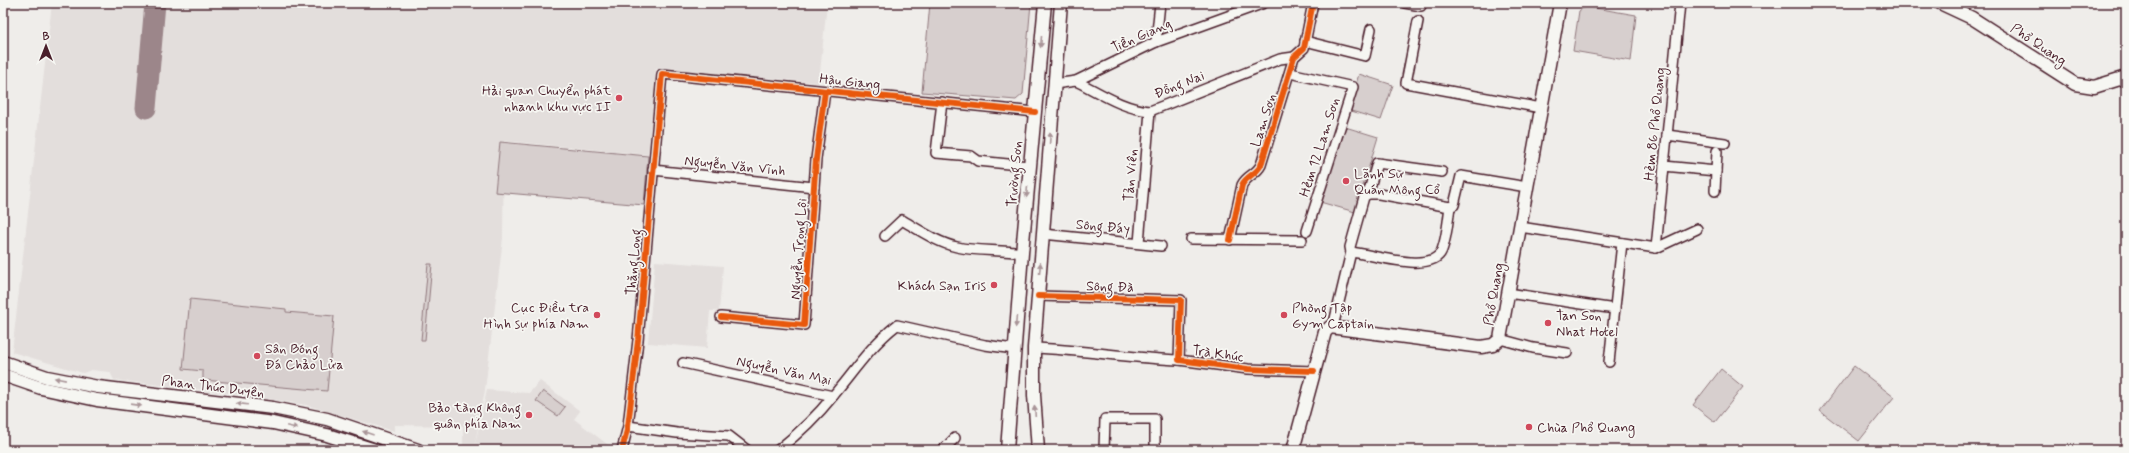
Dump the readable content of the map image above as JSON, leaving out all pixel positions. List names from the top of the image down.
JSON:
{
  "streets": {
    "main road": ["Phổ Quang", "Trường Sơn", "Phan Thúc Duyện"],
    "street": [
      "Tiền Giang",
      "Hậu Giang",
      "Đồng Nai",
      "Lam Sơn",
      "Hẻm 86 Phổ Quang",
      "Hẻm 12 Lam Sơn",
      "Nguyễn Văn Vĩnh",
      "Tản Viên",
      "Sông Đáy",
      "Nguyễn Trọng Lội",
      "Thăng Long",
      "Sông Đà",
      "Trà Khúc",
      "Nguyễn Văn Mại"
    ]
  },
  "crossings": [
    ["Tiền Giang", "Đồng Nai"],
    ["Hậu Giang", "Trường Sơn"],
    ["Hậu Giang", "Nguyễn Trọng Lội"],
    ["Hậu Giang", "Thăng Long"],
    ["Đồng Nai", "Lam Sơn"],
    ["Đồng Nai", "Tản Viên"],
    ["Lam Sơn", "Hẻm 12 Lam Sơn"],
    ["Nguyễn Văn Vĩnh", "Nguyễn Trọng Lội"],
    ["Nguyễn Văn Vĩnh", "Thăng Long"],
    ["Trường Sơn", "Nguyễn Văn Mại"],
    ["Tản Viên", "Sông Đáy"],
    ["Sông Đà", "Trà Khúc"]
  ],
  "places": [
    "Hải quan Chuyển phát nhanh khu vực II",
    "Lãnh Sự Quán Mông Cổ",
    "Khách Sạn Iris",
    "Cục Điều tra Hình sự phía Nam",
    "Phòng Tập Gym Captain",
    "Tan Son Nhat Hotel",
    "Sân Bóng Đá Chảo Lửa",
    "Bảo tàng Không quân phía Nam",
    "Chùa Phổ Quang"
  ],
  "north": "top"
}
